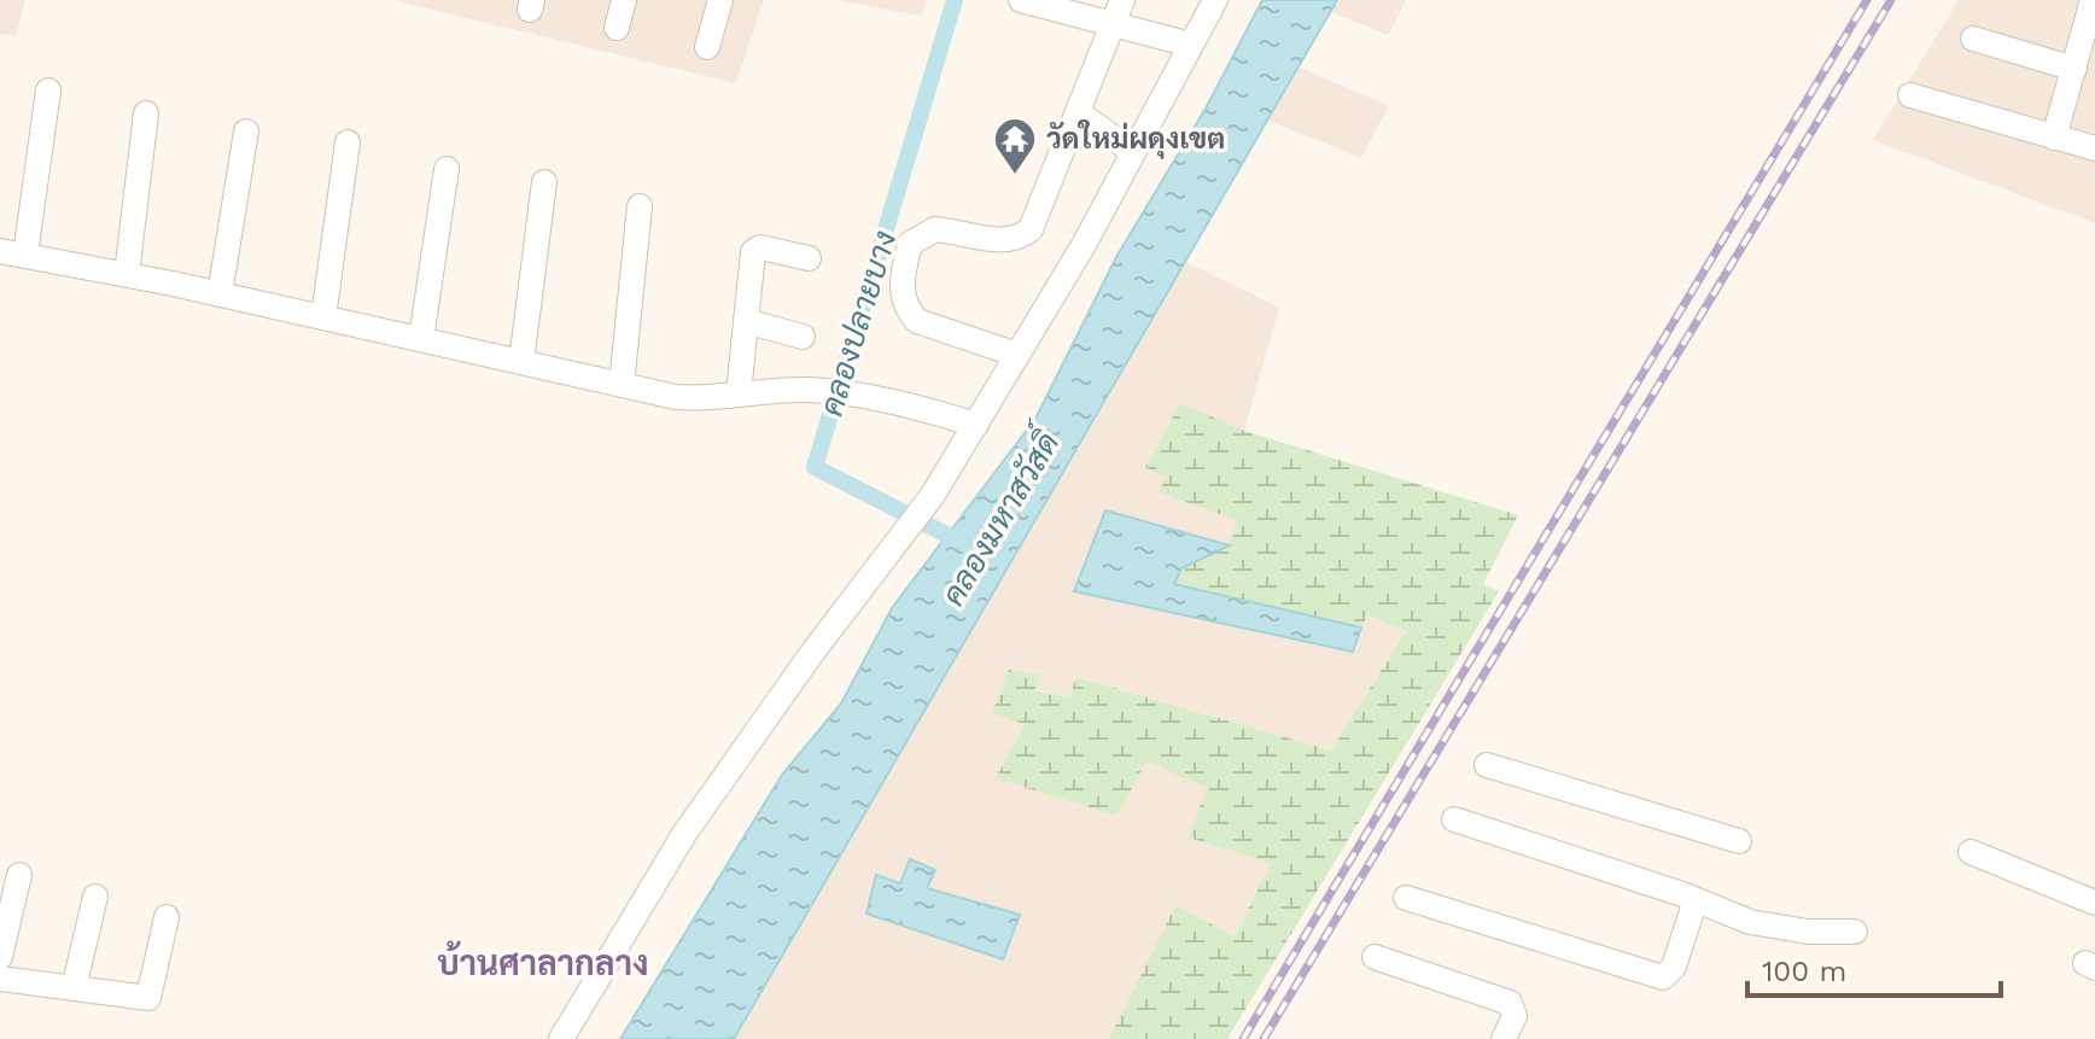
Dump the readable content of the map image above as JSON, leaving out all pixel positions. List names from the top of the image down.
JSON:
{
  "districts": ["บ้านศาลากลาง"],
  "water": ["คลองปลายบาง", "คลองมหาสวัสดิ์"],
  "places": {
    "temple": ["วัดใหม่ผดุงเขต"]
  },
  "scale_bar": "100 m"
}
